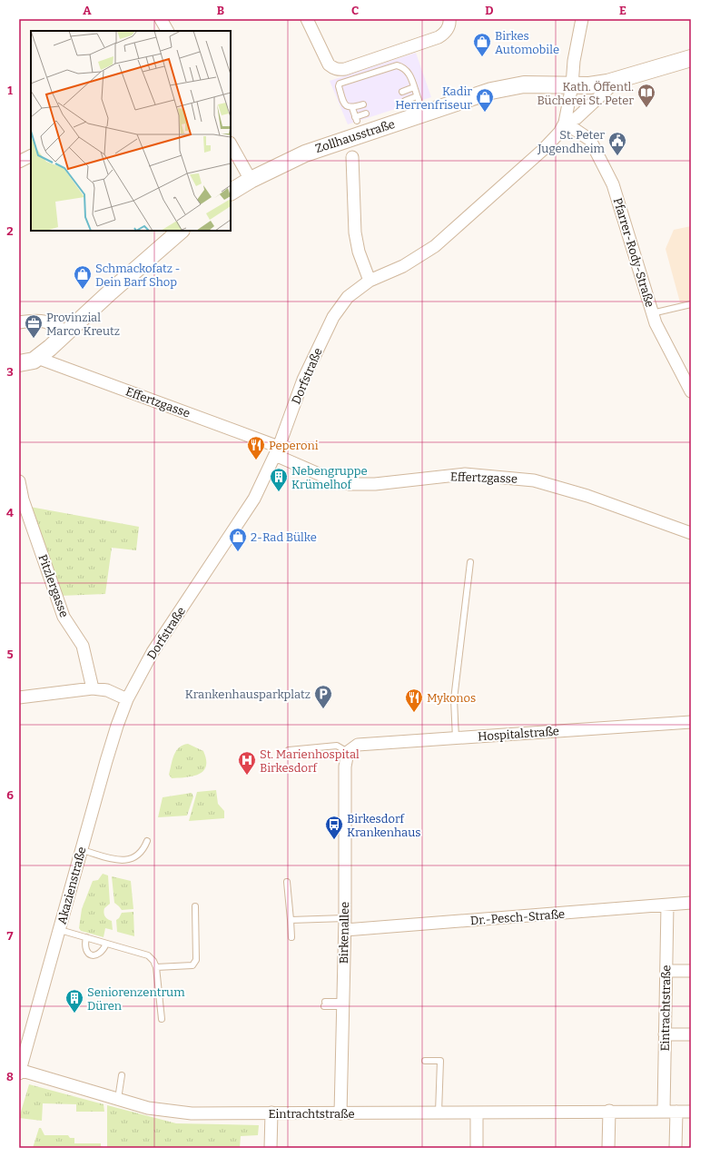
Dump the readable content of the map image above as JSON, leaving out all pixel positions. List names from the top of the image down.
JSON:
{
  "streets": {
    "street": [
      "Zollhausstraße",
      "Pfarrer-Rody-Straße",
      "Dorfstraße",
      "Effertzgasse",
      "Pitzlergasse",
      "Hospitalstraße",
      "Akazienstraße",
      "Dr.-Pesch-Straße",
      "Birkenallee",
      "Eintrachtstraße"
    ]
  },
  "crossings": [
    ["Zollhausstraße", "Dorfstraße"],
    ["Pfarrer-Rody-Straße", "Dorfstraße"],
    ["Dorfstraße", "Effertzgasse"],
    ["Dorfstraße", "Akazienstraße"],
    ["Hospitalstraße", "Birkenallee"],
    ["Akazienstraße", "Eintrachtstraße"],
    ["Dr.-Pesch-Straße", "Birkenallee"],
    ["Dr.-Pesch-Straße", "Eintrachtstraße"],
    ["Birkenallee", "Eintrachtstraße"]
  ],
  "places": {
    "shop": [
      "Birkes Automobile",
      "Kadir Herrenfriseur",
      "Schmackofatz - Dein Barf Shop",
      "2-Rad Bülke"
    ],
    "library": ["Kath. Öffentl. Bücherei St. Peter"],
    "public building": ["St. Peter Jugendheim"],
    "office": ["Provinzial Marco Kreutz"],
    "restaurant": ["Peperoni", "Mykonos"],
    "building": ["Nebengruppe Krümelhof", "Seniorenzentrum Düren"],
    "parking": ["Krankenhausparkplatz"],
    "hospital": ["St. Marienhospital Birkesdorf"],
    "bus stop": ["Birkesdorf Krankenhaus"]
  },
  "grid": {
    "columns": [
      "A",
      "B",
      "C",
      "D",
      "E"
    ],
    "rows": [
      "1",
      "2",
      "3",
      "4",
      "5",
      "6",
      "7",
      "8"
    ]
  }
}
